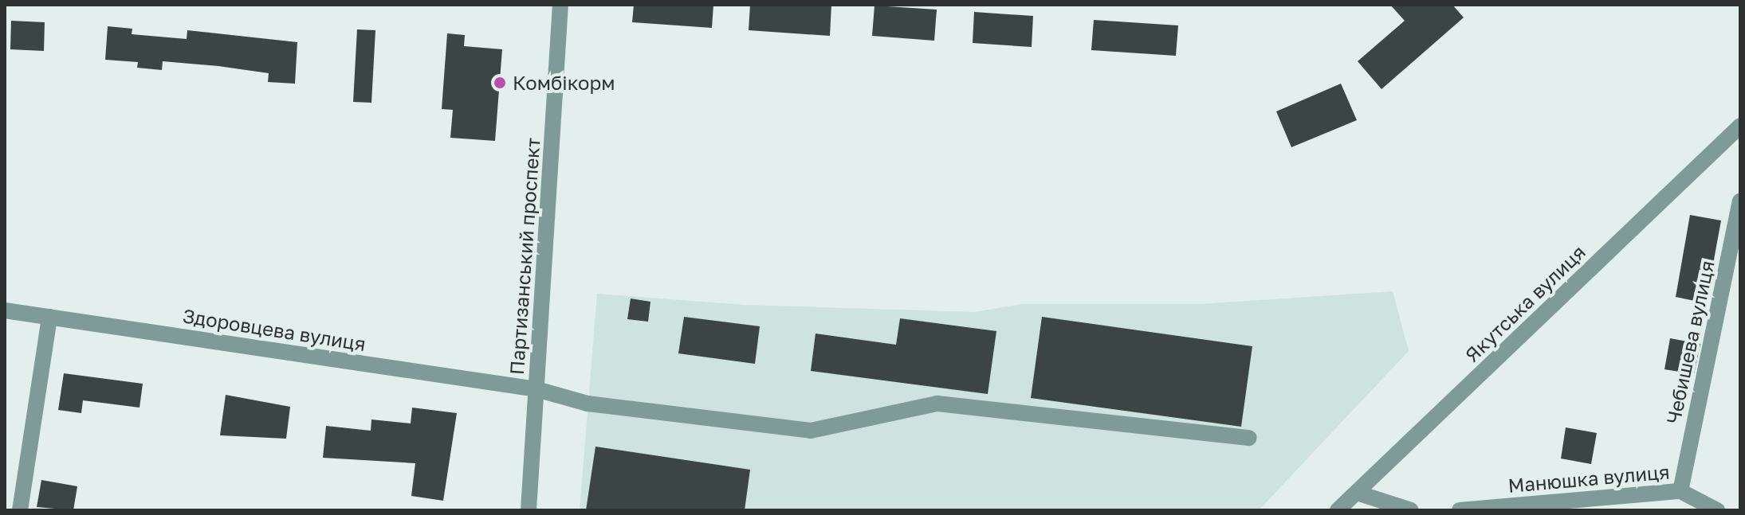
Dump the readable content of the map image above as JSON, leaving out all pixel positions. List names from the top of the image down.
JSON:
{
  "streets": {
    "street": [
      "Партизанський проспект",
      "Якутська вулиця",
      "Здоровцева вулиця",
      "Чебишева вулиця",
      "Манюшка вулиця"
    ]
  },
  "crossings": [
    ["Партизанський проспект", "Здоровцева вулиця"],
    ["Чебишева вулиця", "Манюшка вулиця"]
  ],
  "places": ["Комбікорм"]
}
